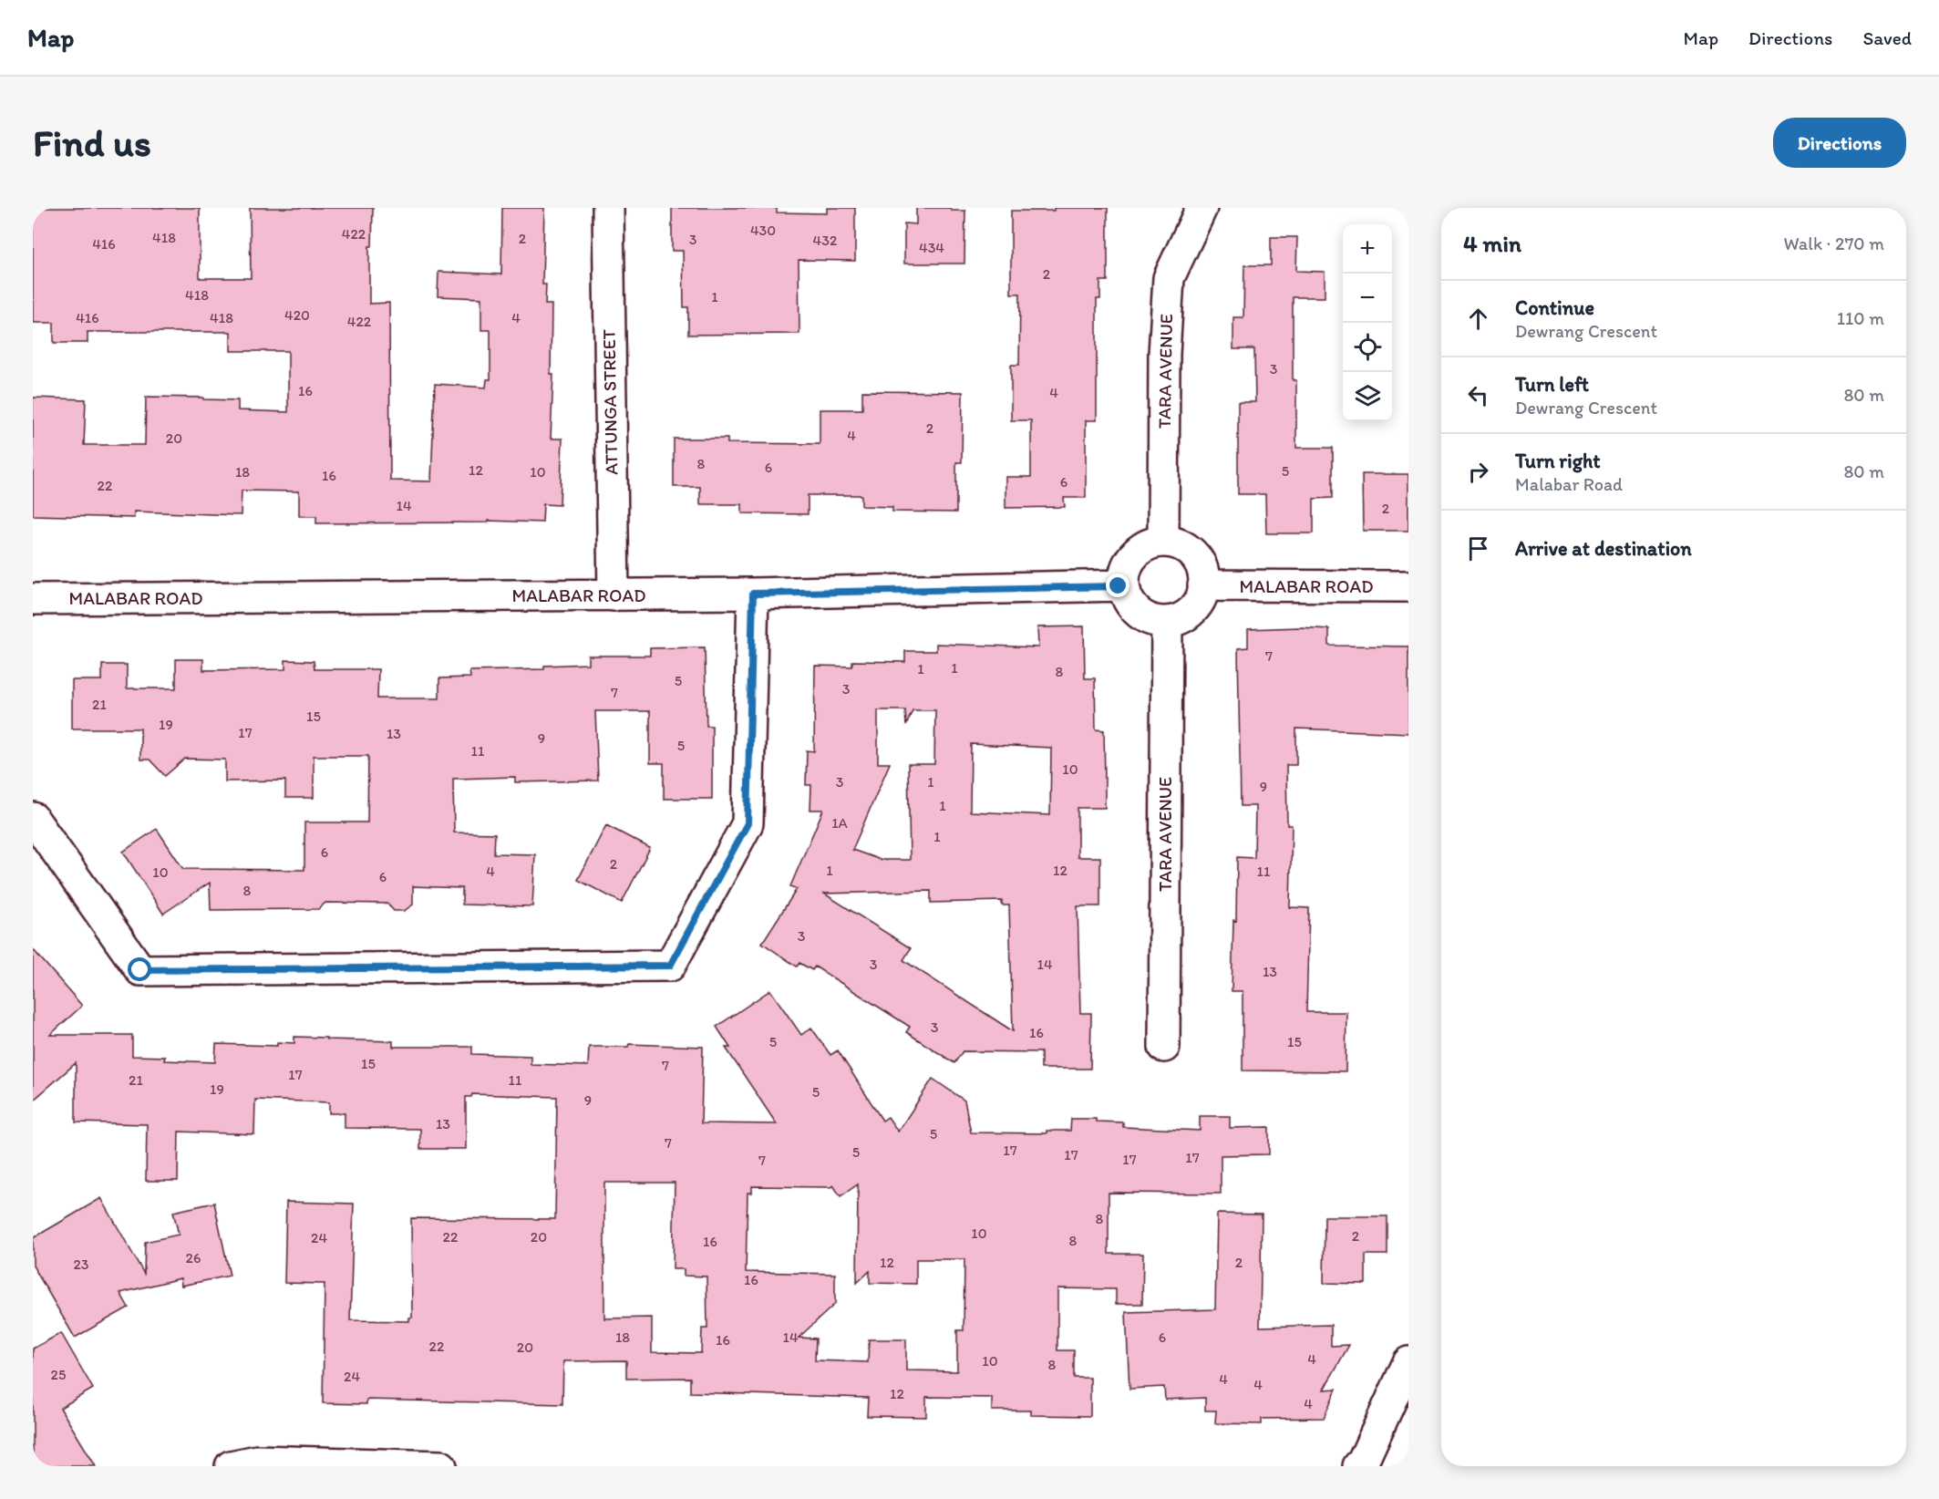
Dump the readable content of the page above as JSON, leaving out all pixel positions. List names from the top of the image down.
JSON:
{
  "streets": {
    "street": ["TARA AVENUE", "ATTUNGA STREET", "MALABAR ROAD"]
  },
  "crossings": [
    ["TARA AVENUE", "MALABAR ROAD"],
    ["ATTUNGA STREET", "MALABAR ROAD"]
  ],
  "house_numbers": [
    "430",
    "422",
    "418",
    "2",
    "3",
    "432",
    "416",
    "434",
    "2",
    "418",
    "1",
    "420",
    "416",
    "418",
    "4",
    "422",
    "3",
    "16",
    "4",
    "2",
    "4",
    "20",
    "8",
    "6",
    "12",
    "5",
    "18",
    "10",
    "16",
    "6",
    "22",
    "14",
    "2",
    "7",
    "1",
    "1",
    "8",
    "5",
    "3",
    "7",
    "21",
    "15",
    "19",
    "17",
    "13",
    "9",
    "5",
    "11",
    "10",
    "3",
    "1",
    "9",
    "1",
    "1A",
    "1",
    "6",
    "2",
    "1",
    "12",
    "4",
    "11",
    "10",
    "6",
    "8",
    "3",
    "3",
    "14",
    "13",
    "3",
    "16",
    "5",
    "15",
    "15",
    "7",
    "17",
    "21",
    "11",
    "19",
    "5",
    "9",
    "13",
    "5",
    "7",
    "17",
    "5",
    "17",
    "17",
    "17",
    "7",
    "8",
    "10",
    "2",
    "22",
    "20",
    "24",
    "8",
    "16",
    "26",
    "12",
    "2",
    "23",
    "16",
    "18",
    "14",
    "6",
    "16",
    "22",
    "20",
    "4",
    "10",
    "8",
    "25",
    "24",
    "4",
    "4",
    "12",
    "4"
  ],
  "page": {
    "header": "Map",
    "nav": ["Map", "Directions", "Saved"],
    "buttons": "Directions",
    "title": "Find us",
    "heading": ["4 min", "Walk · 270 m"],
    "map_buttons": ["+", "−"],
    "list": [
      ["Continue", "Dewrang Crescent", "110 m"],
      ["Turn left", "Dewrang Crescent", "80 m"],
      ["Turn right", "Malabar Road", "80 m"],
      "Arrive at destination"
    ]
  }
}
